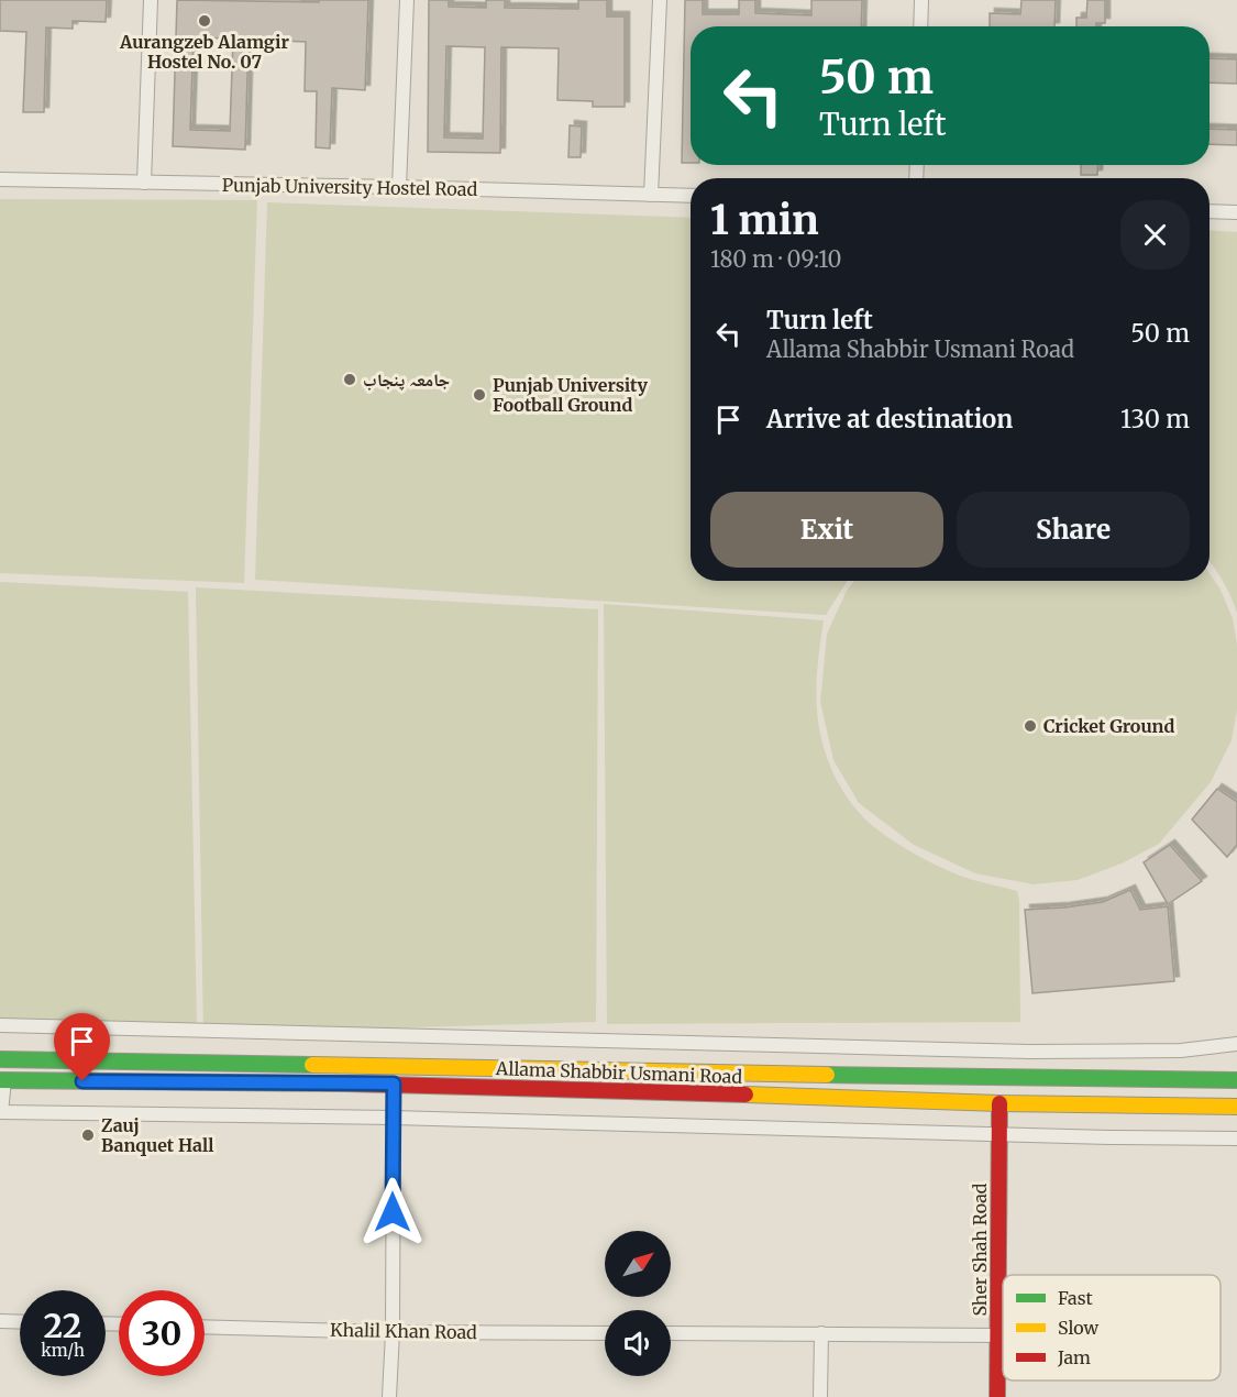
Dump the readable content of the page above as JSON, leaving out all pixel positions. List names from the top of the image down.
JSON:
{
  "streets": {
    "main road": ["Allama Shabbir Usmani Road", "Sher Shah Road"],
    "street": ["Punjab University Hostel Road", "Khalil Khan Road"]
  },
  "crossings": [
    ["Allama Shabbir Usmani Road", "Sher Shah Road"]
  ],
  "places": [
    "Aurangzeb Alamgir Hostel No. 07",
    "جامعہ پنجاب",
    "Punjab University Football Ground",
    "Cricket Ground",
    "Zauj Banquet Hall"
  ],
  "legend": ["Fast", "Slow", "Jam"],
  "north": "top right",
  "page": {
    "turn": ["50 m", "Turn left"],
    "heading": ["1 min", "180 m · 09:10"],
    "list": [
      {
        "name": "Turn left",
        "note": "Allama Shabbir Usmani Road",
        "value": "50 m"
      },
      {
        "name": "Arrive at destination",
        "value": "130 m"
      }
    ],
    "buttons": ["Exit", "Share"],
    "speed": "22 km/h",
    "limit": "30"
  }
}
